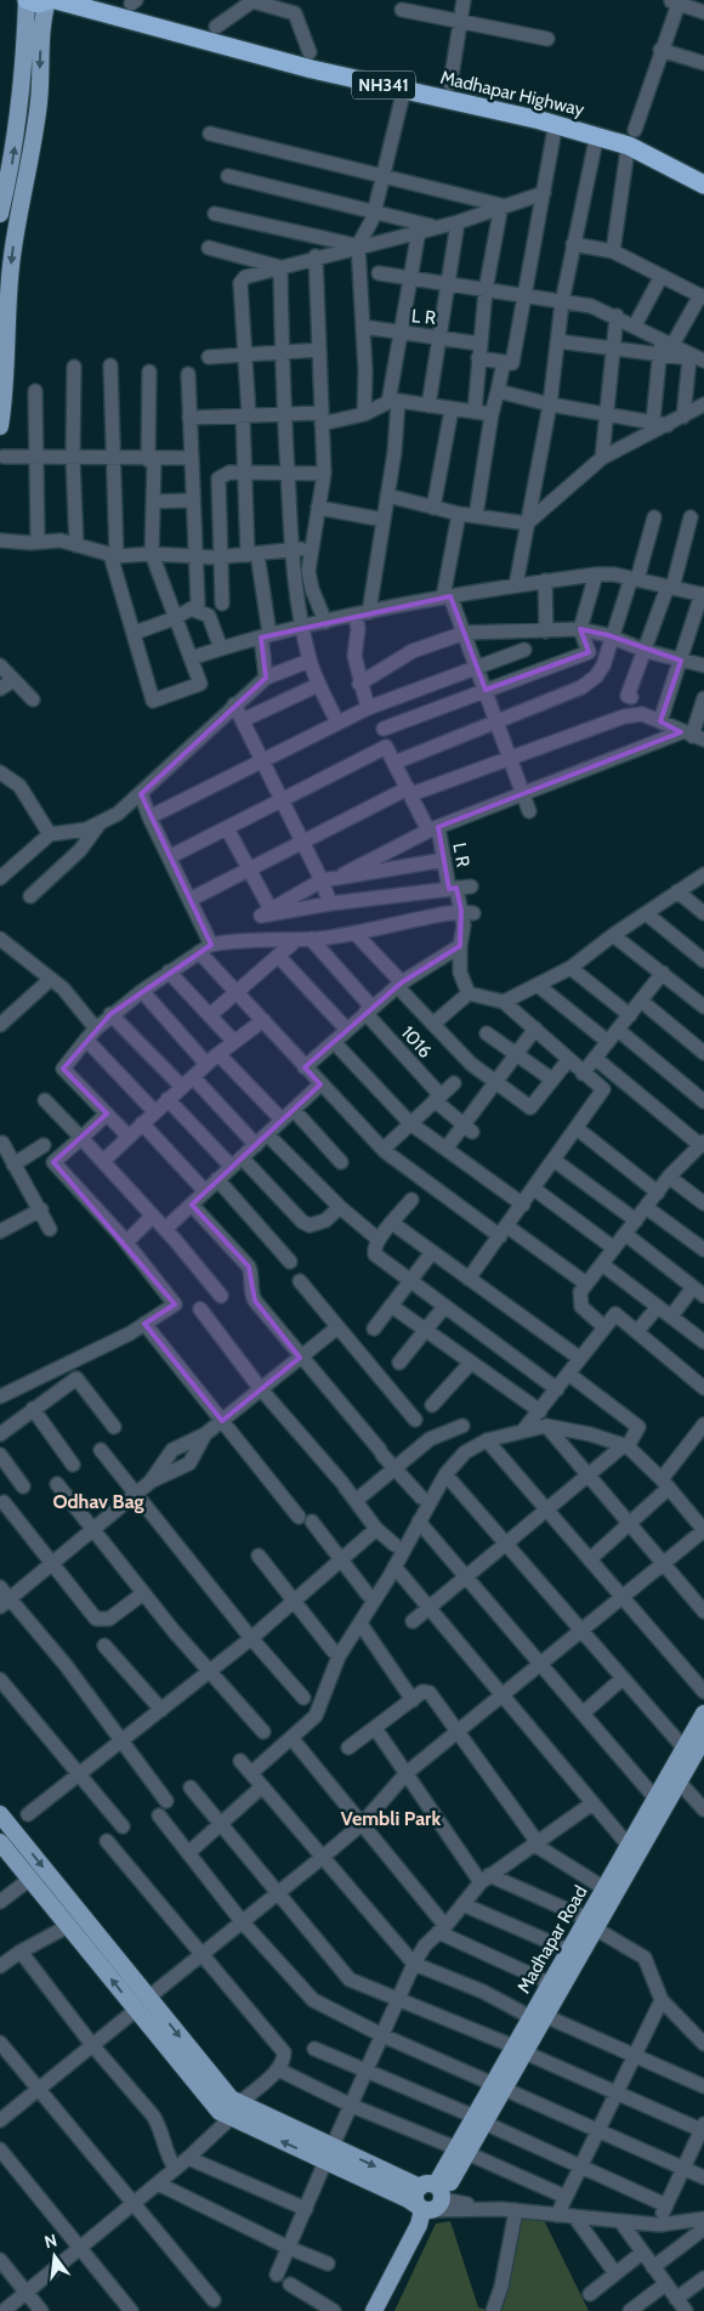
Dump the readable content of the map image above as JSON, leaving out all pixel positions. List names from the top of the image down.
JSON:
{
  "streets": {
    "highway": ["NH341", "Madhapar Highway"],
    "main road": ["Madhapar Road"],
    "street": ["L R", "1016"]
  },
  "crossings": [
    ["NH341", "Madhapar Highway"]
  ],
  "districts": ["Odhav Bag", "Vembli Park"],
  "north": "top"
}
